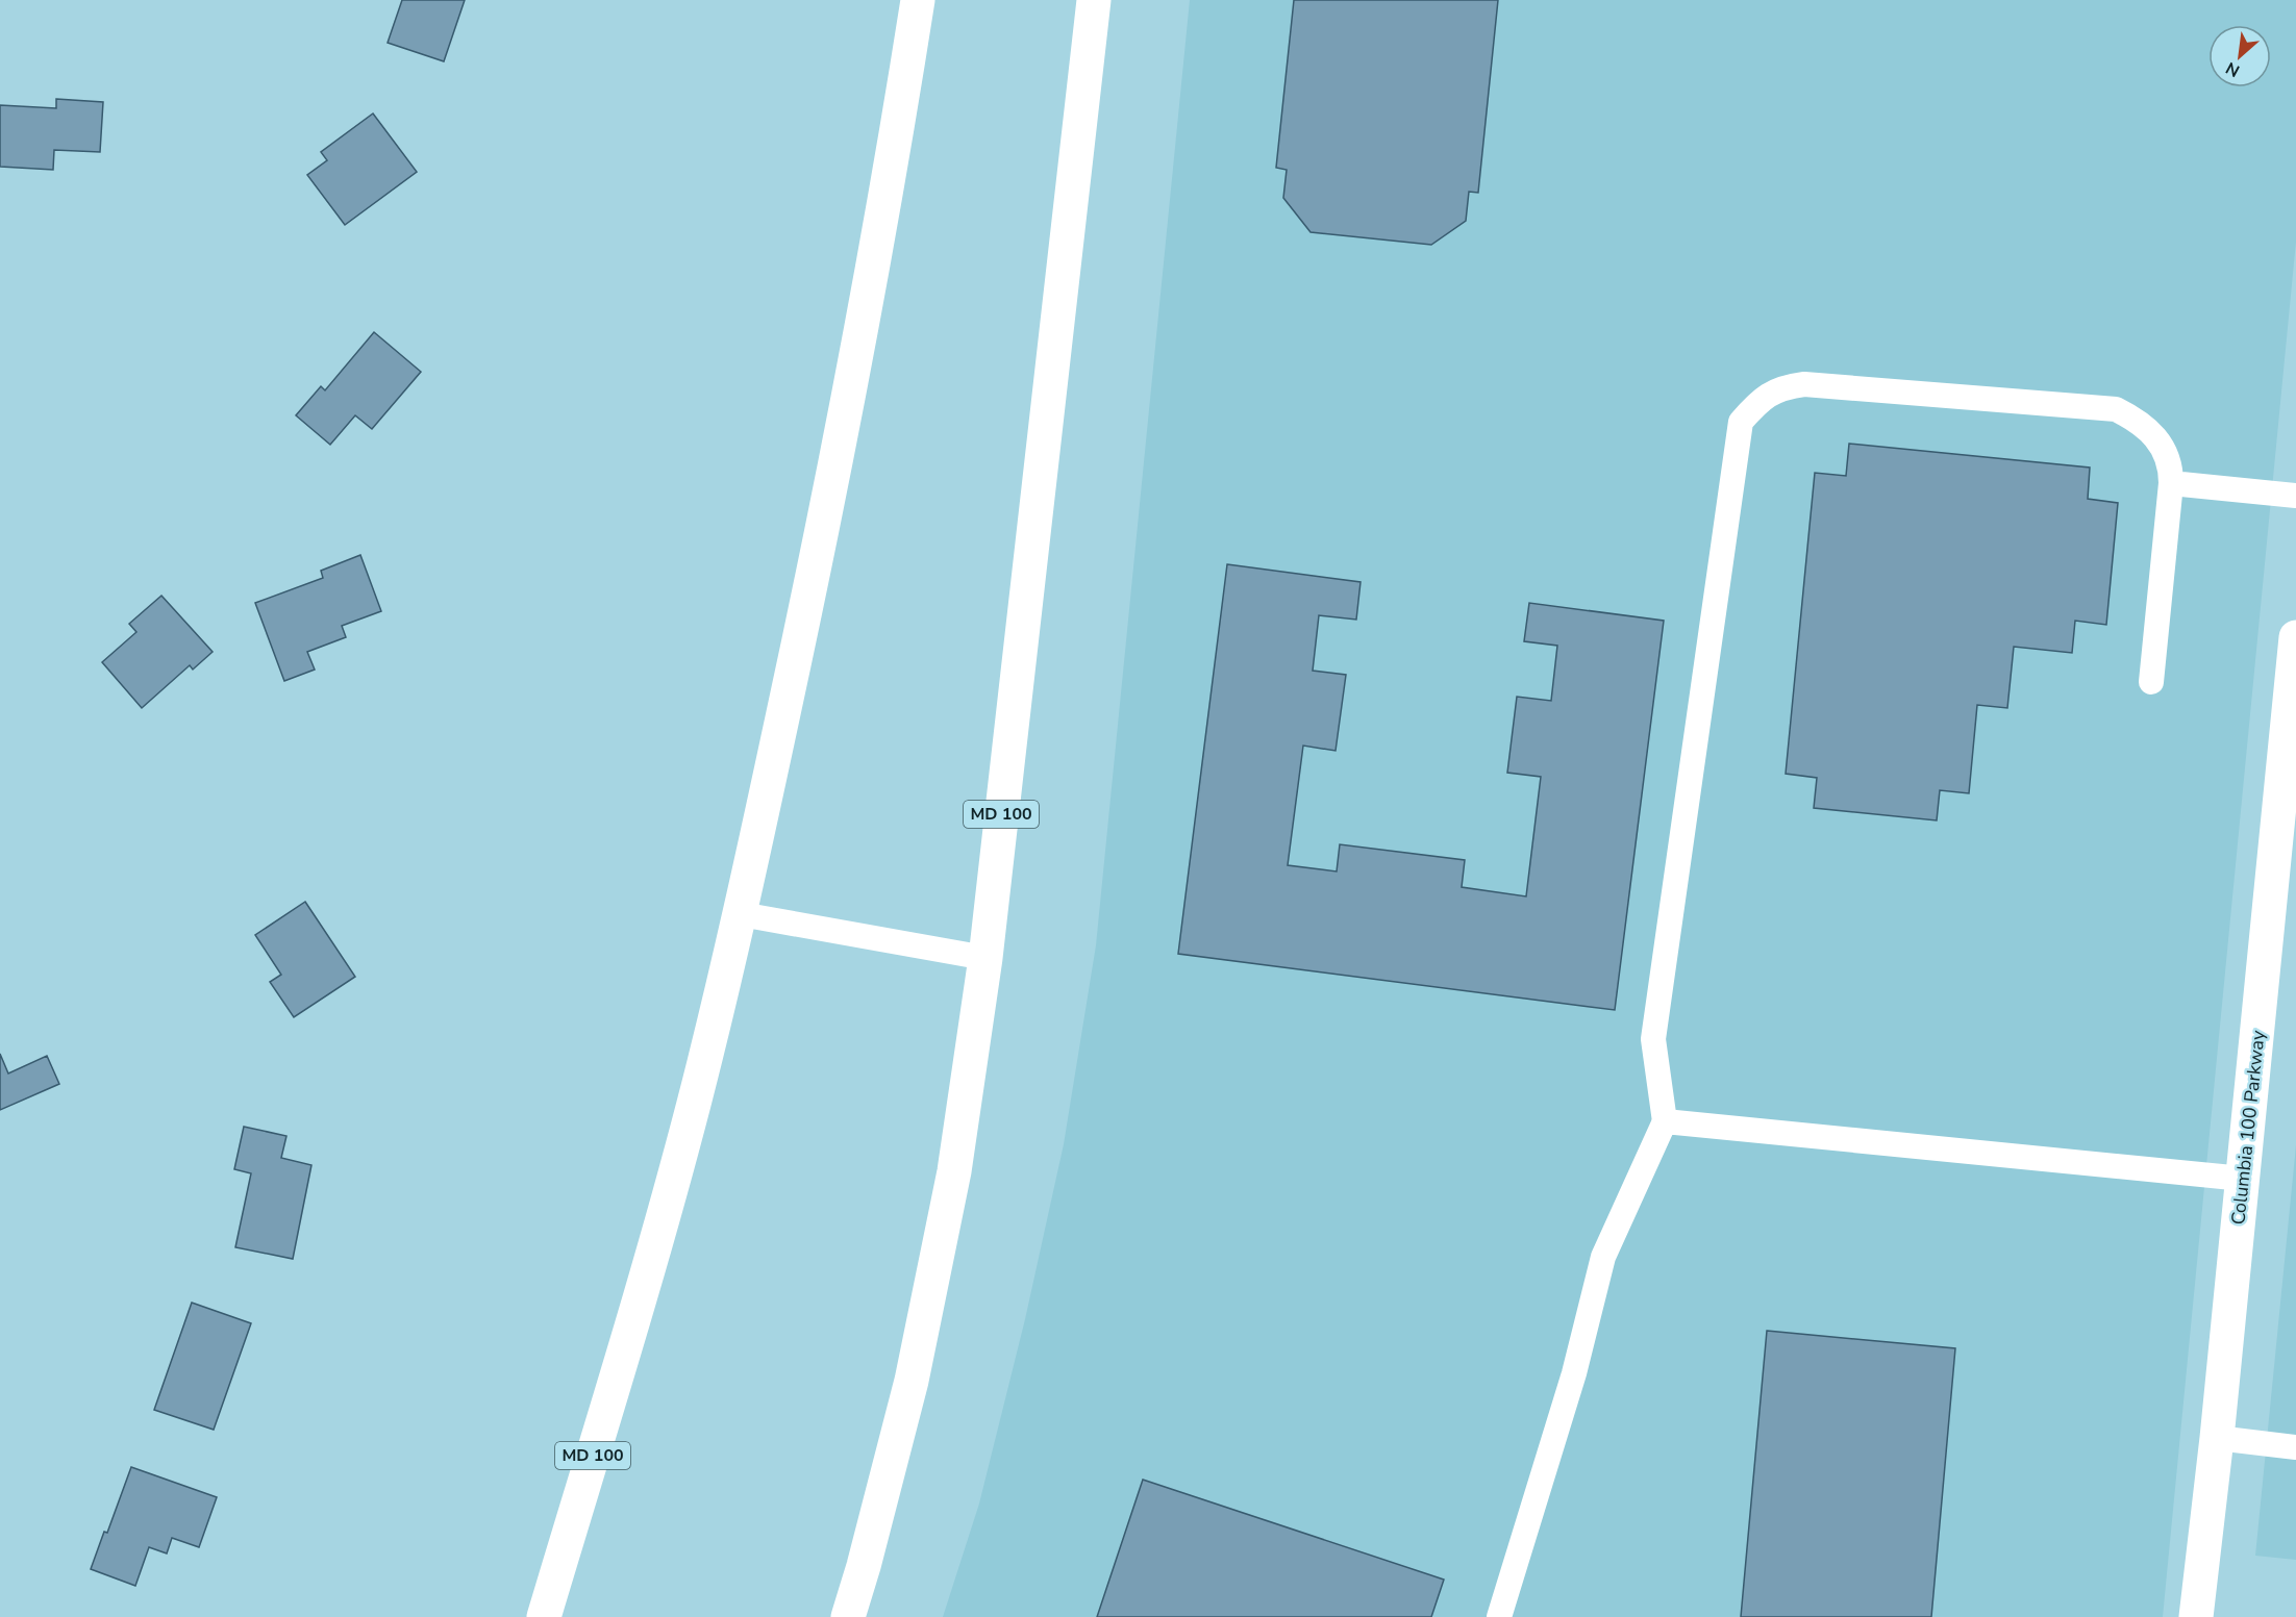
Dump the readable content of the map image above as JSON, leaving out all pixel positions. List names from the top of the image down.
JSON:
{
  "streets": {
    "main road": ["MD 100", "Columbia 100 Parkway"]
  },
  "north": "bottom left"
}
